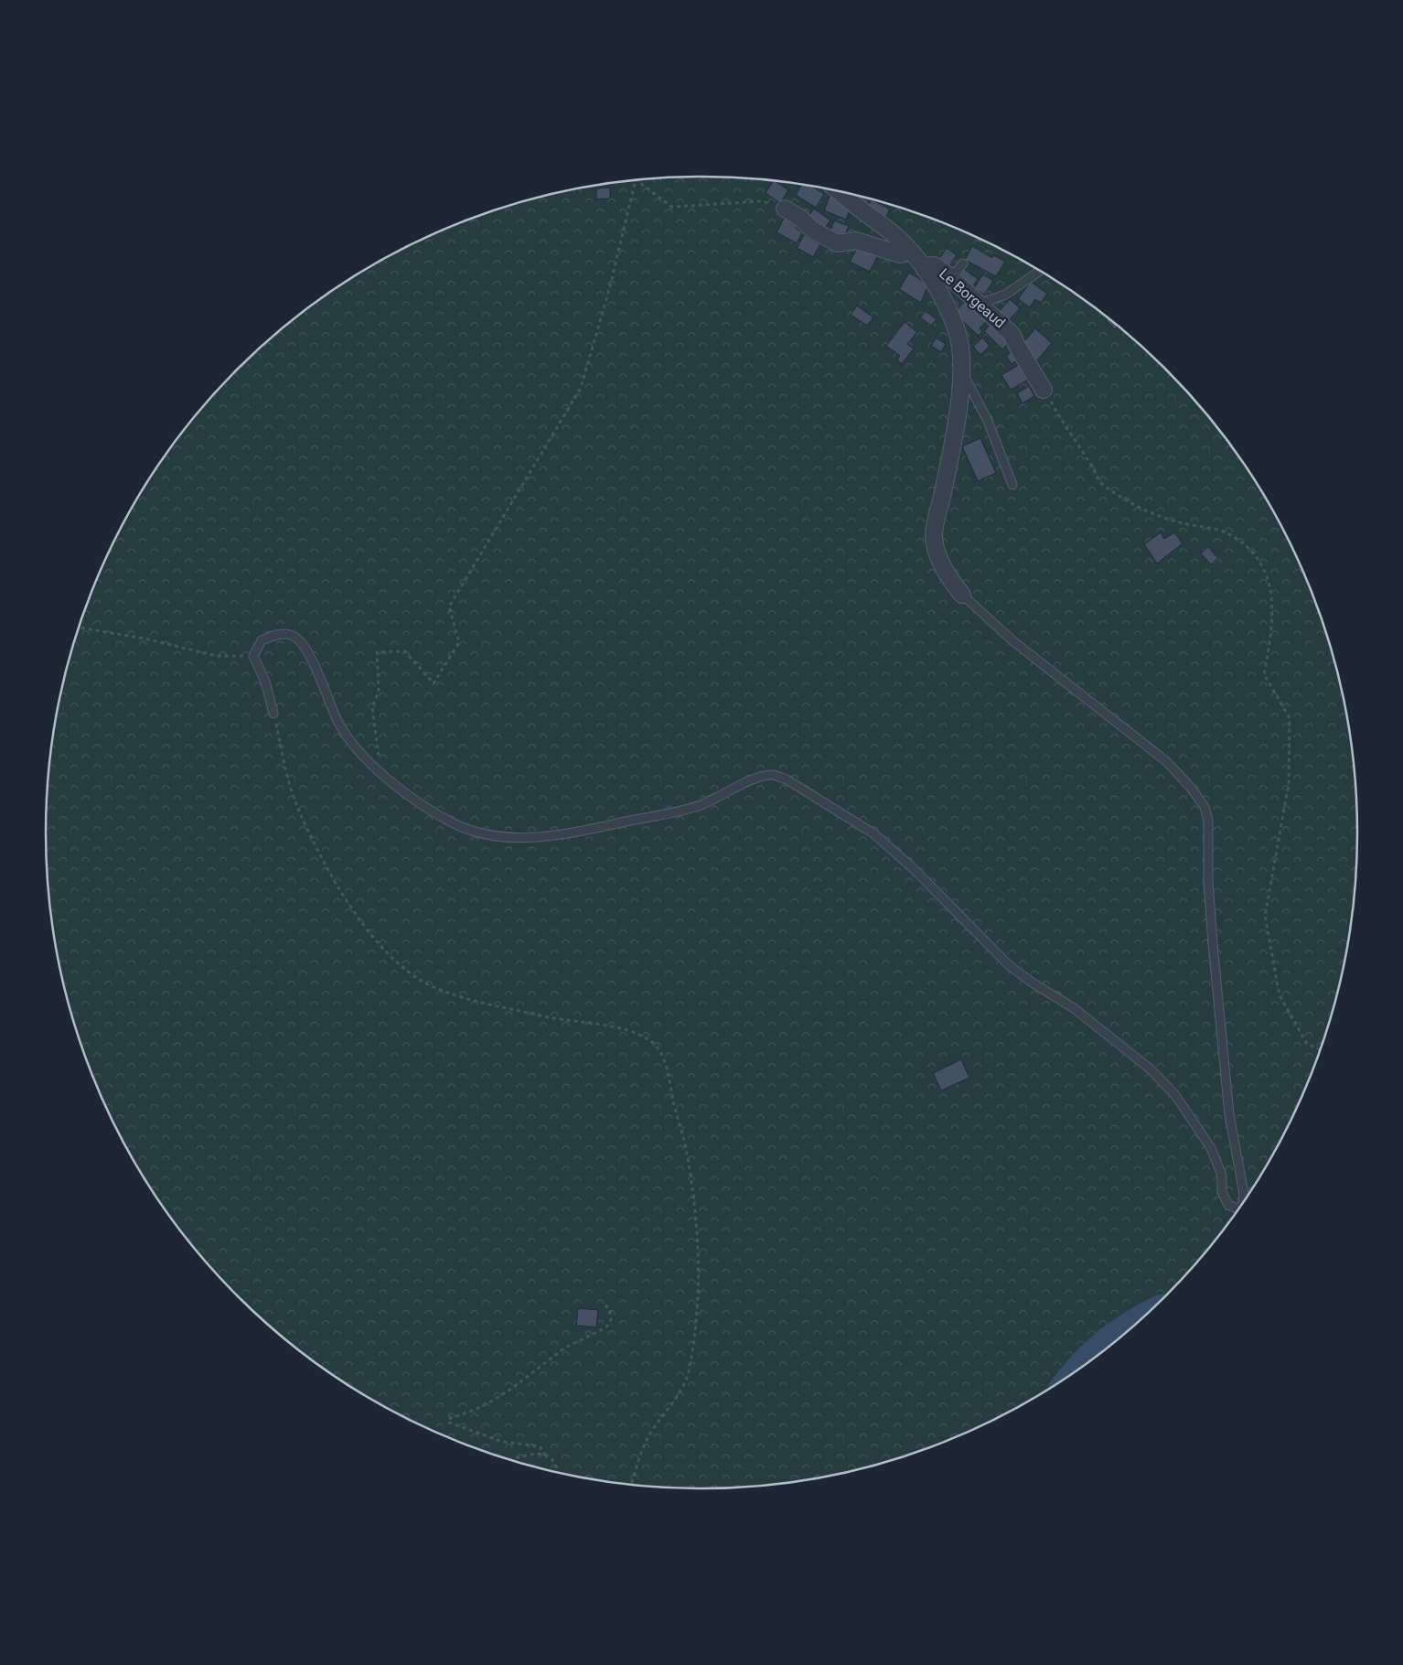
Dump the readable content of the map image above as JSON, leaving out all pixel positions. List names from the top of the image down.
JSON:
{
  "streets": {
    "street": ["Le Borgeaud"]
  }
}
